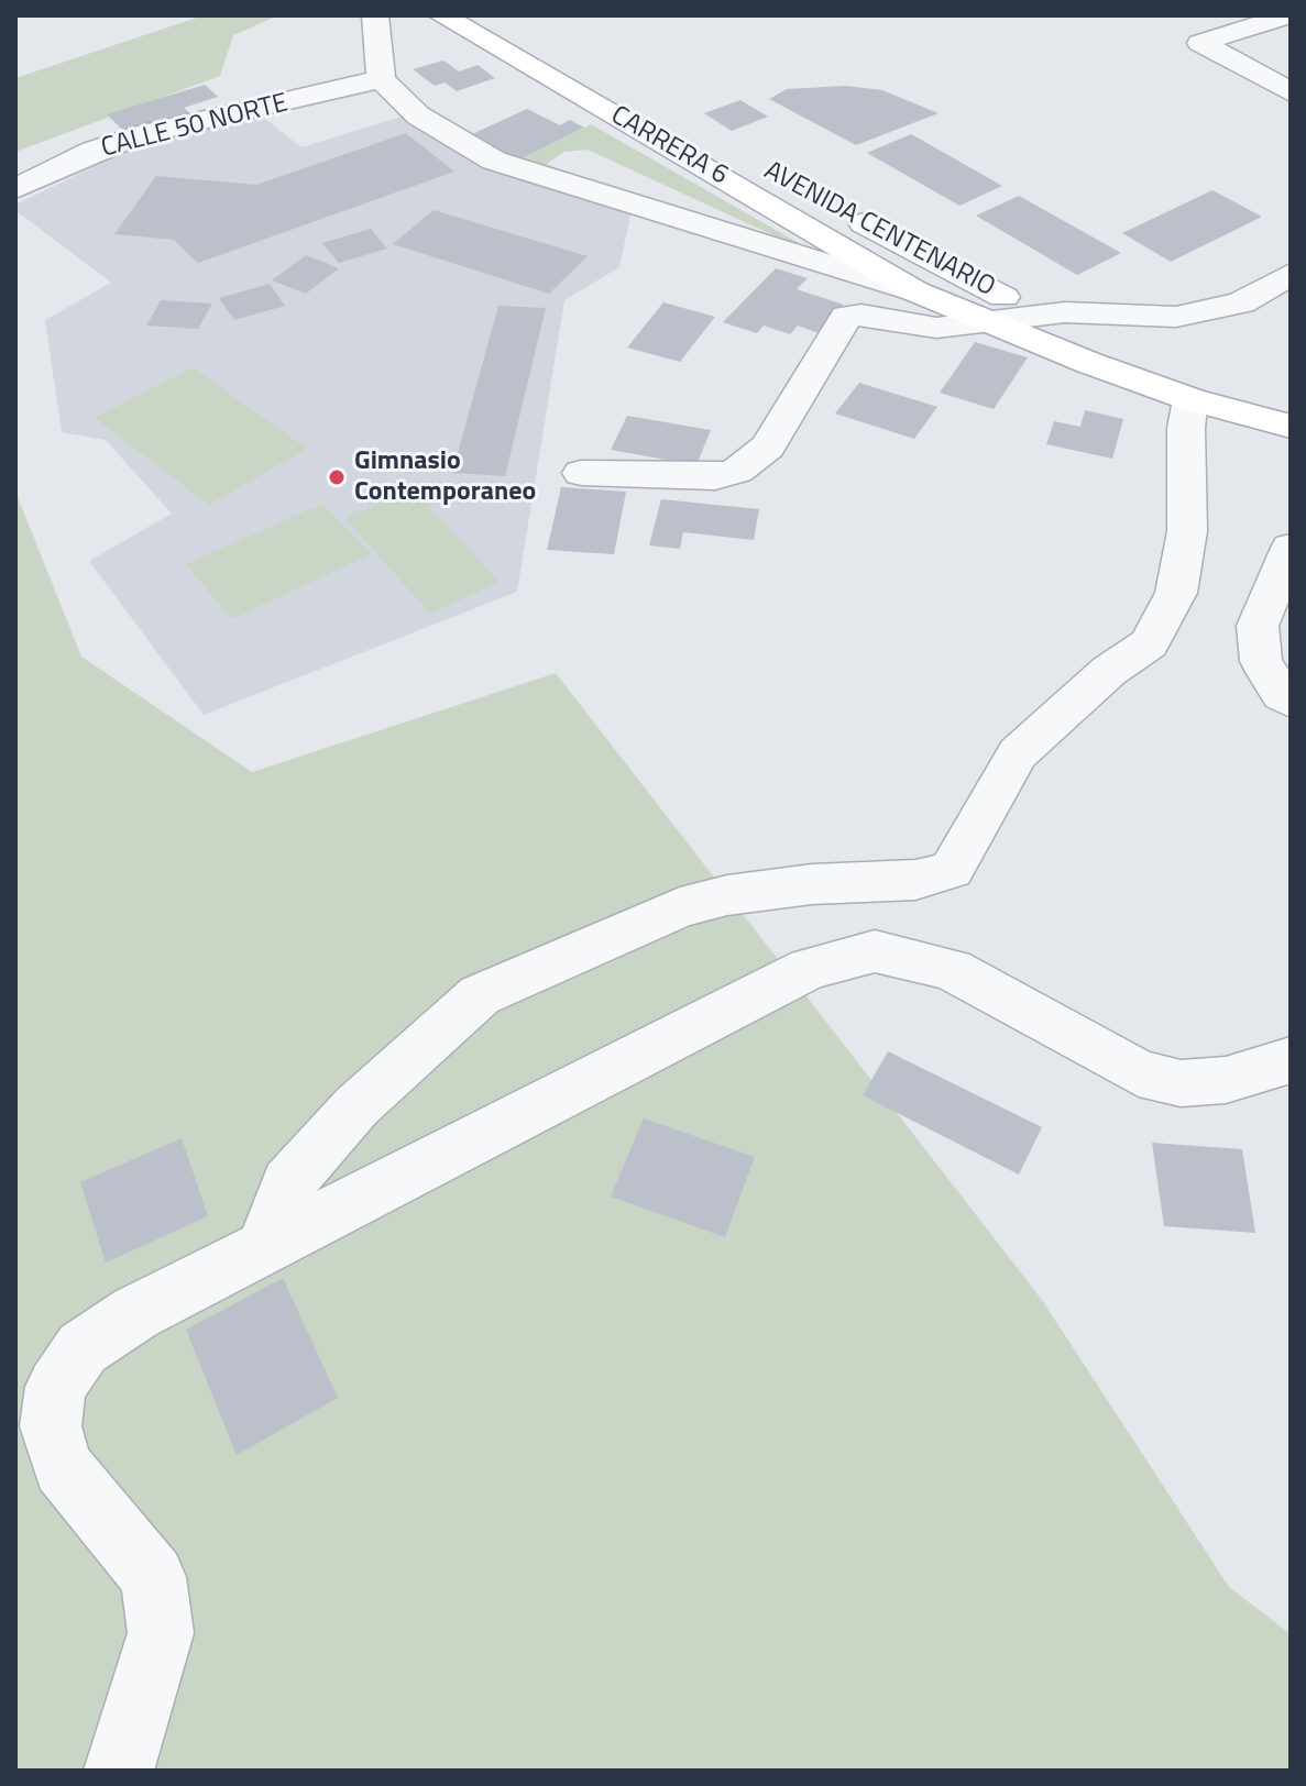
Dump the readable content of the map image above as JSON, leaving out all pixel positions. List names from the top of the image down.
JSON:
{
  "streets": {
    "main road": ["CARRERA 6", "AVENIDA CENTENARIO"],
    "street": ["CALLE 50 NORTE"]
  },
  "places": ["Gimnasio Contemporaneo"]
}
